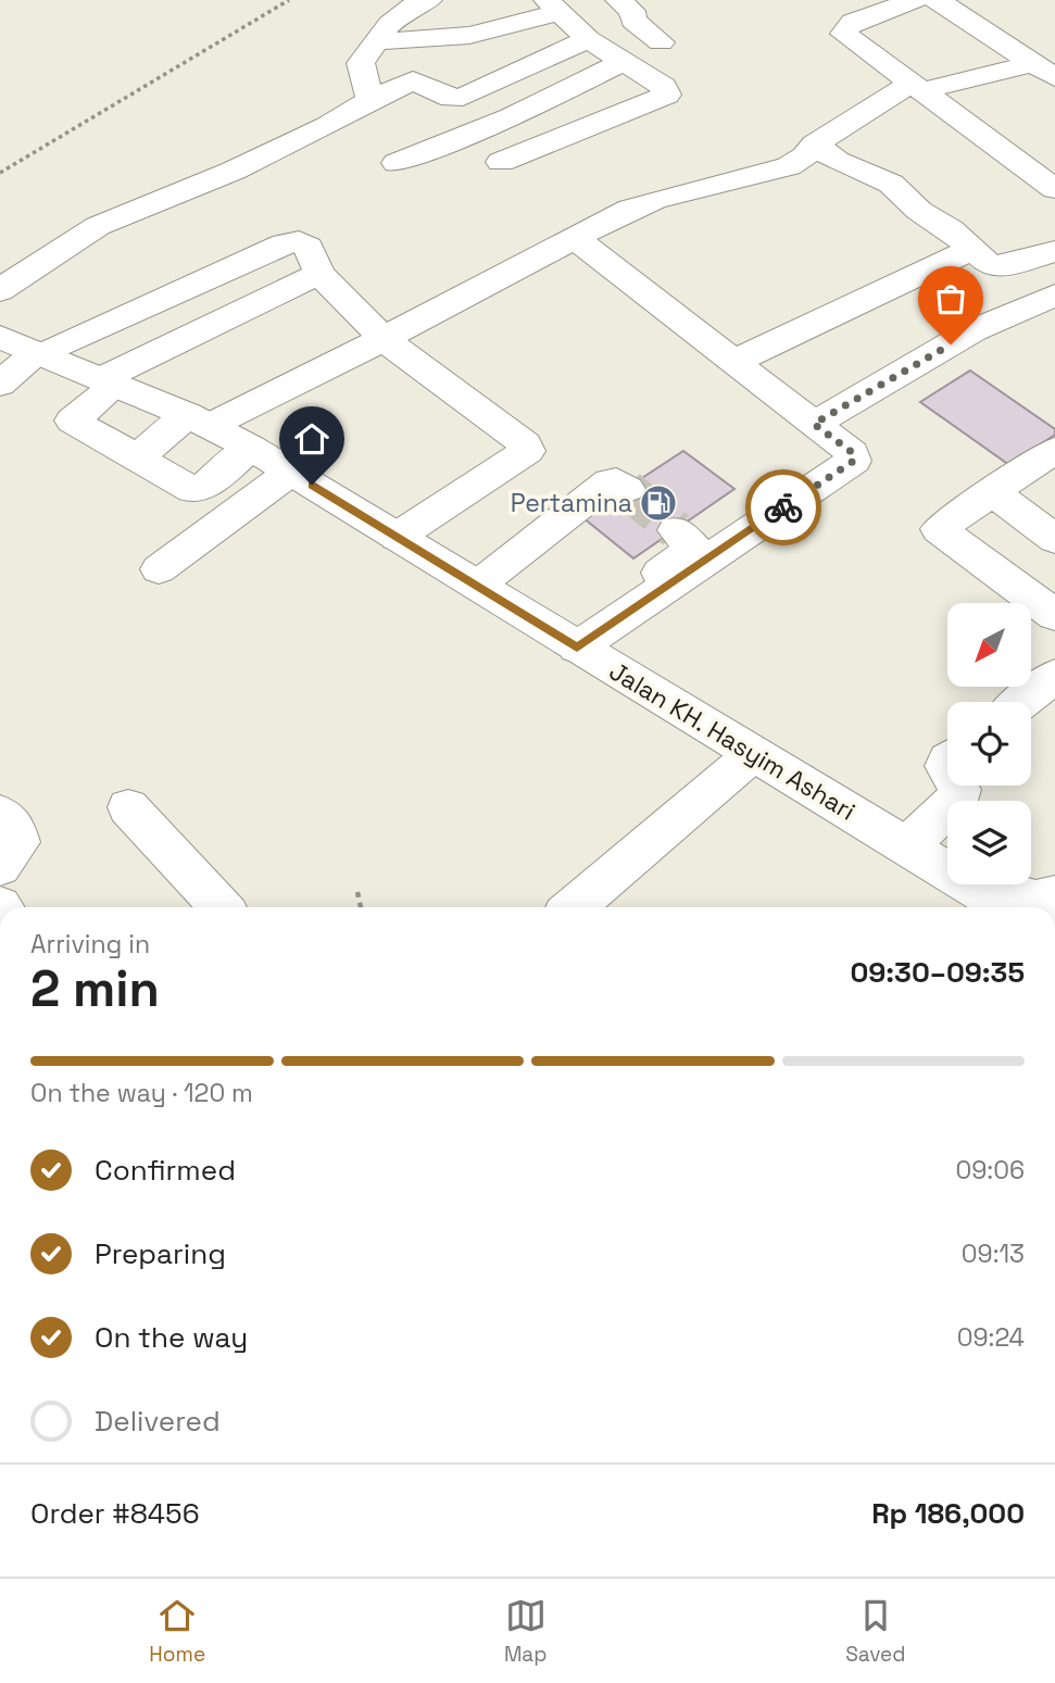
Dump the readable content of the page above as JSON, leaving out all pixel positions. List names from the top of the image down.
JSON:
{
  "streets": {
    "street": ["Jalan KH. Hasyim Ashari"]
  },
  "places": {
    "fuel station": ["Pertamina"]
  },
  "north": "bottom left",
  "page": {
    "heading": ["2 min", "Arriving in", "09:30–09:35"],
    "panel": ["Order #8456", "Rp 186,000"],
    "bar": "On the way · 120 m",
    "list": [
      ["Confirmed", "09:06"],
      ["Preparing", "09:13"],
      ["On the way", "09:24"],
      "Delivered"
    ],
    "tabs": ["Home", "Map", "Saved"]
  }
}
